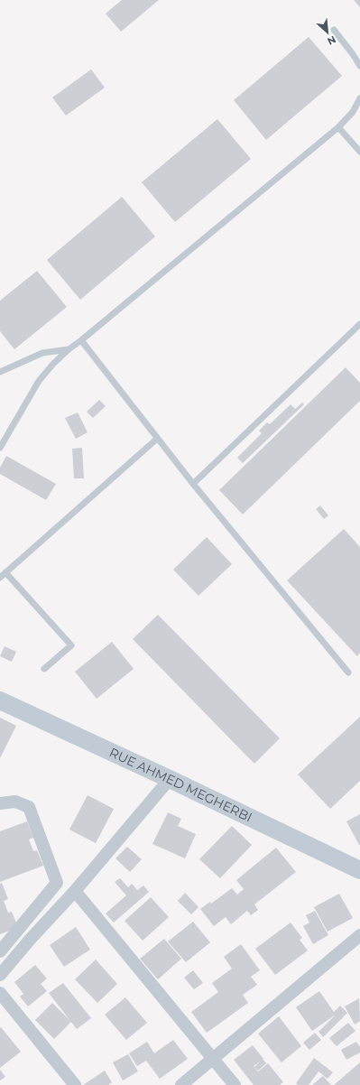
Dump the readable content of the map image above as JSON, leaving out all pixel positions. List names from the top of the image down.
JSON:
{
  "streets": {
    "main road": ["RUE AHMED MEGHERBI"]
  },
  "north": "bottom right"
}
